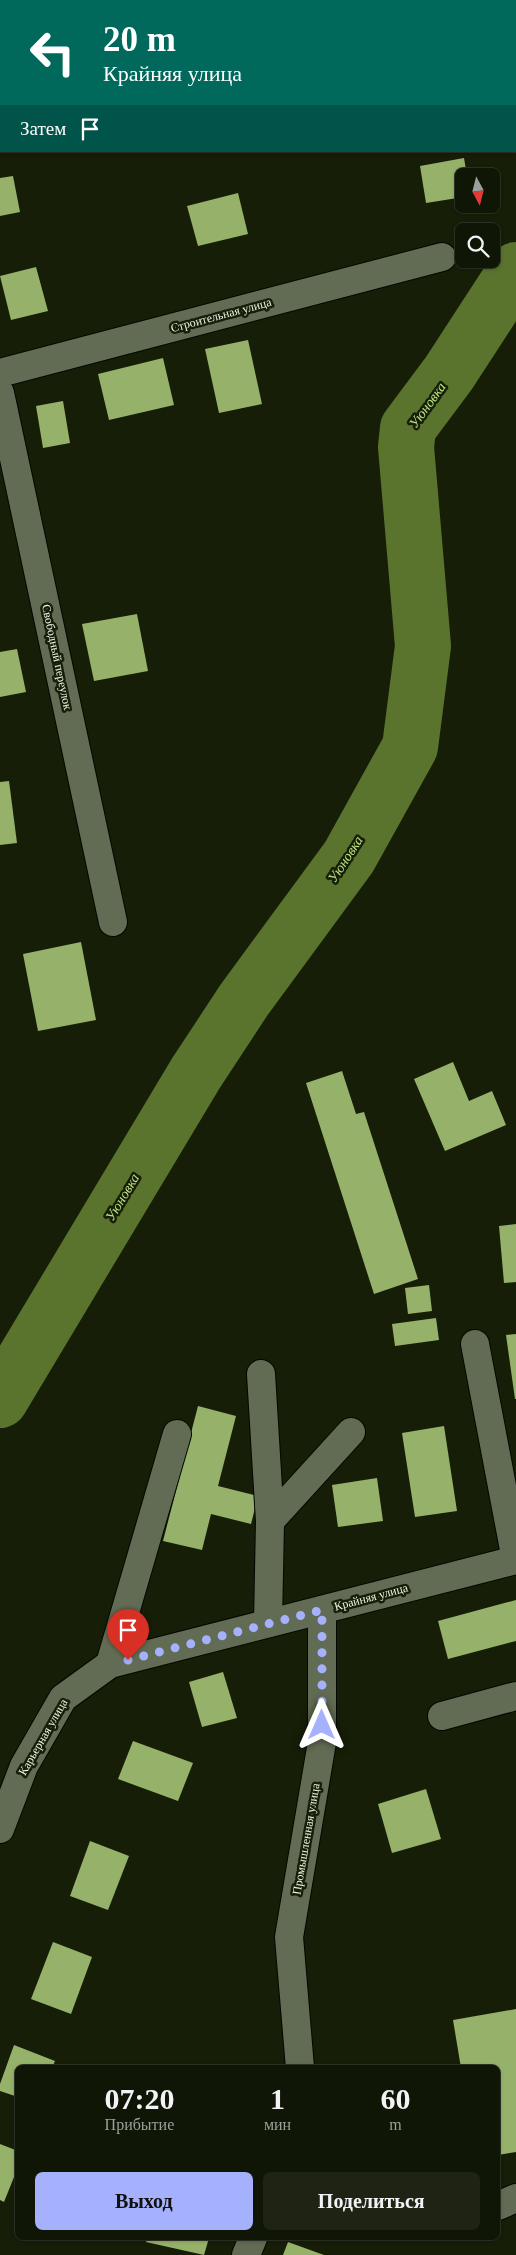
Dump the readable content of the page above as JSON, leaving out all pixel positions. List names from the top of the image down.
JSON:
{
  "streets": {
    "street": [
      "Строительная улица",
      "Свободный переулок",
      "Крайняя улица",
      "Карьерная улица",
      "Промышленная улица"
    ]
  },
  "crossings": [
    ["Крайняя улица", "Карьерная улица"],
    ["Крайняя улица", "Промышленная улица"]
  ],
  "water": ["Уюновка"],
  "north": "bottom",
  "page": {
    "turn": ["20 m", "Крайняя улица"],
    "then": "Затем",
    "eta": [
      "07:20",
      "Прибытие",
      "1",
      "мин",
      "60",
      "m"
    ],
    "buttons": ["Выход", "Поделиться"]
  }
}
